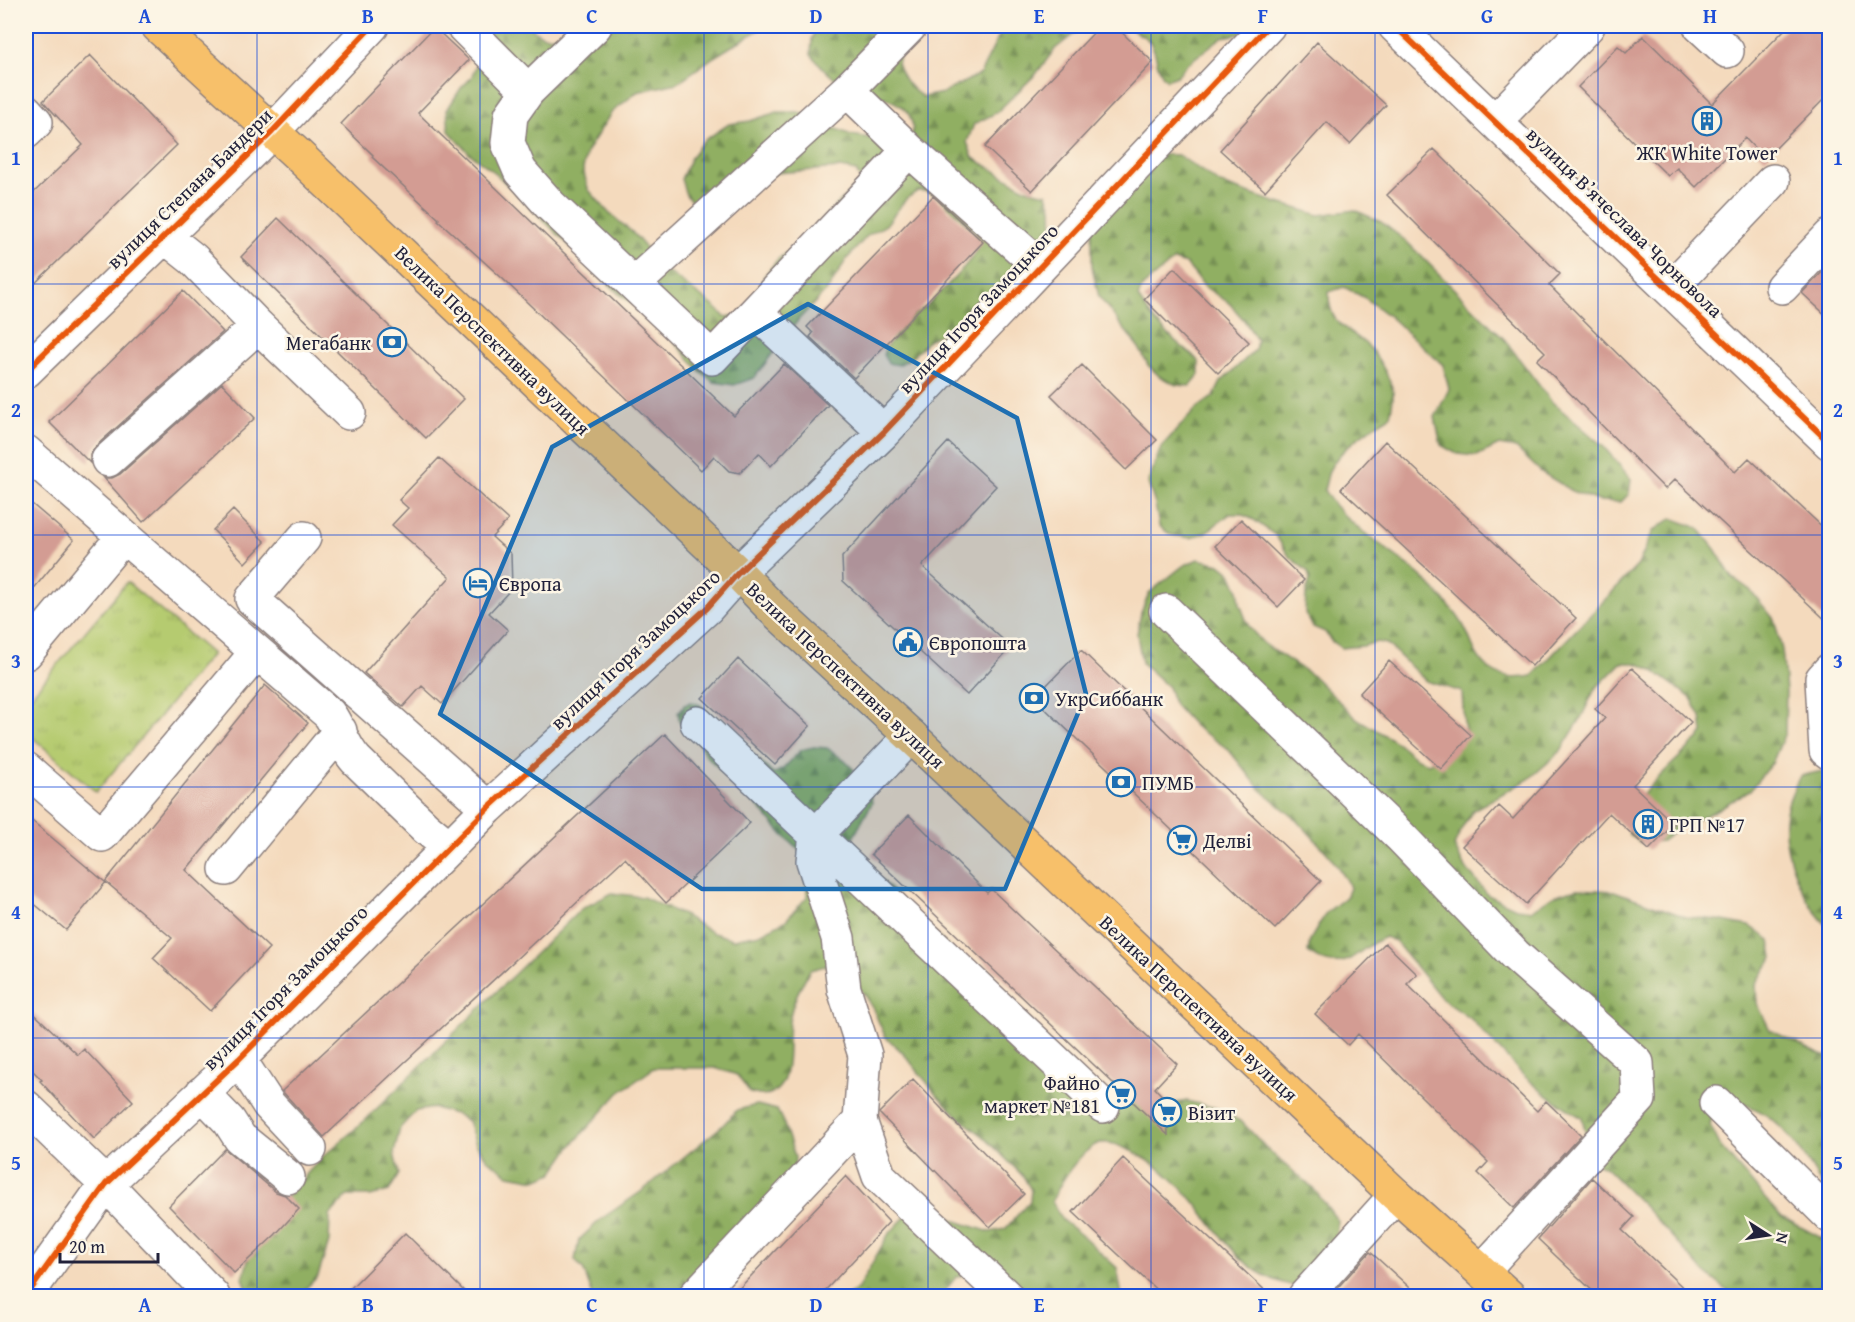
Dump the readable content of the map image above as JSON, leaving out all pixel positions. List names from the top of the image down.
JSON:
{
  "streets": {
    "main road": ["Велика Перспективна вулиця"],
    "street": ["вулиця Степана Бандери", "вулиця Вʼячеслава Чорновола", "вулиця Ігоря Замоцького"]
  },
  "crossings": [
    ["вулиця Степана Бандери", "Велика Перспективна вулиця"],
    ["вулиця Ігоря Замоцького", "Велика Перспективна вулиця"]
  ],
  "places": {
    "building": ["ЖК White Tower", "ГРП №17"],
    "bank": ["Мегабанк", "УкрСиббанк", "ПУМБ"],
    "hotel": ["Європа"],
    "public building": ["Європошта"],
    "supermarket": ["Делві", "Файно маркет №181", "Візит"]
  },
  "scale_bar": "20 m",
  "north": "right",
  "grid": {
    "columns": [
      "A",
      "B",
      "C",
      "D",
      "E",
      "F",
      "G",
      "H"
    ],
    "rows": [
      "1",
      "2",
      "3",
      "4",
      "5"
    ]
  }
}
